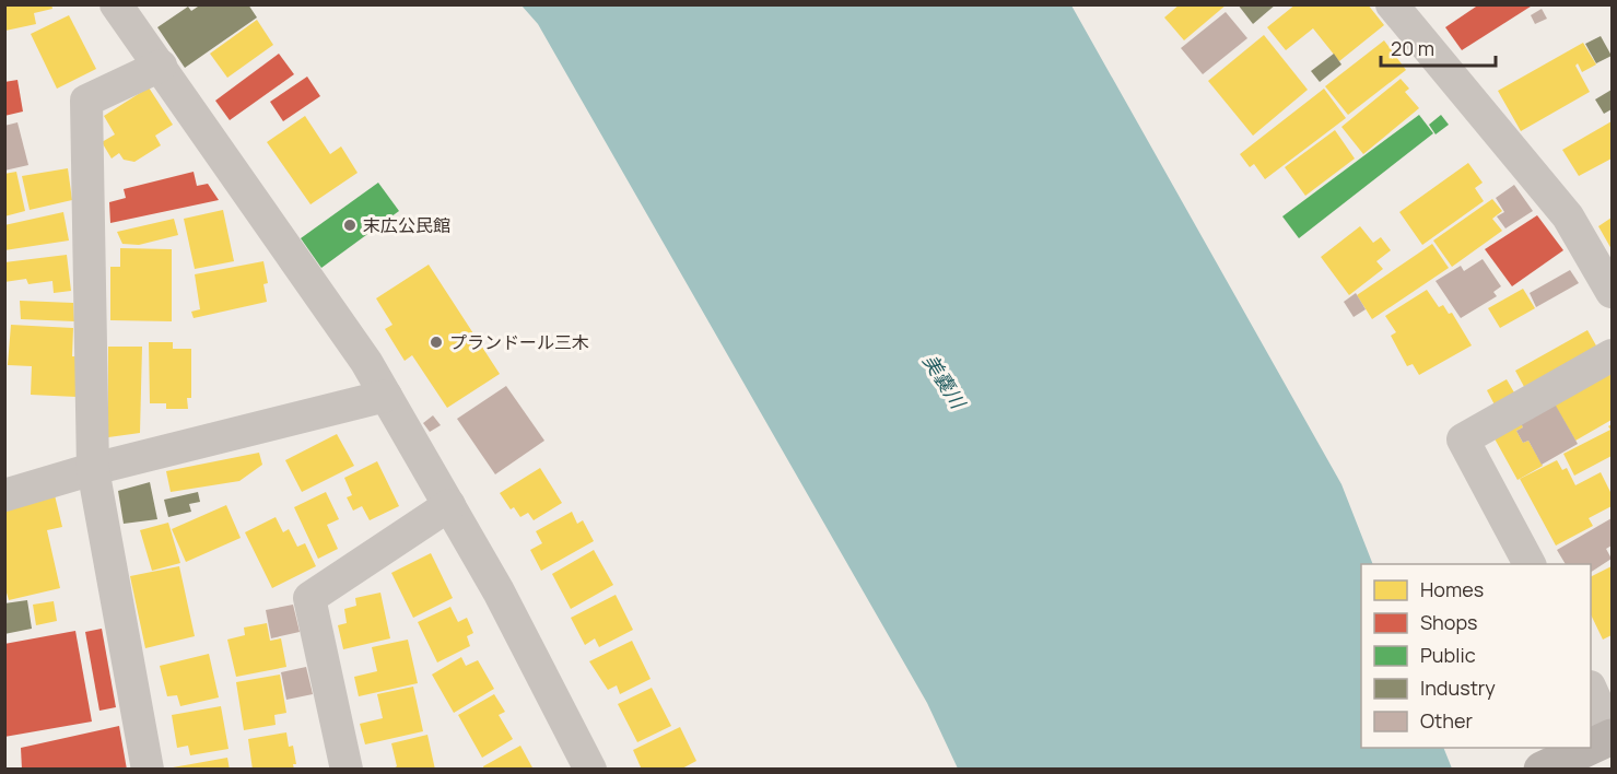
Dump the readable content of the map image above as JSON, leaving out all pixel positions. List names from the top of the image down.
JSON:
{
  "water": ["美嚢川"],
  "places": ["末広公民館", "プランドール三木"],
  "legend": [
    "Homes",
    "Shops",
    "Public",
    "Industry",
    "Other"
  ],
  "scale_bar": "20 m"
}
